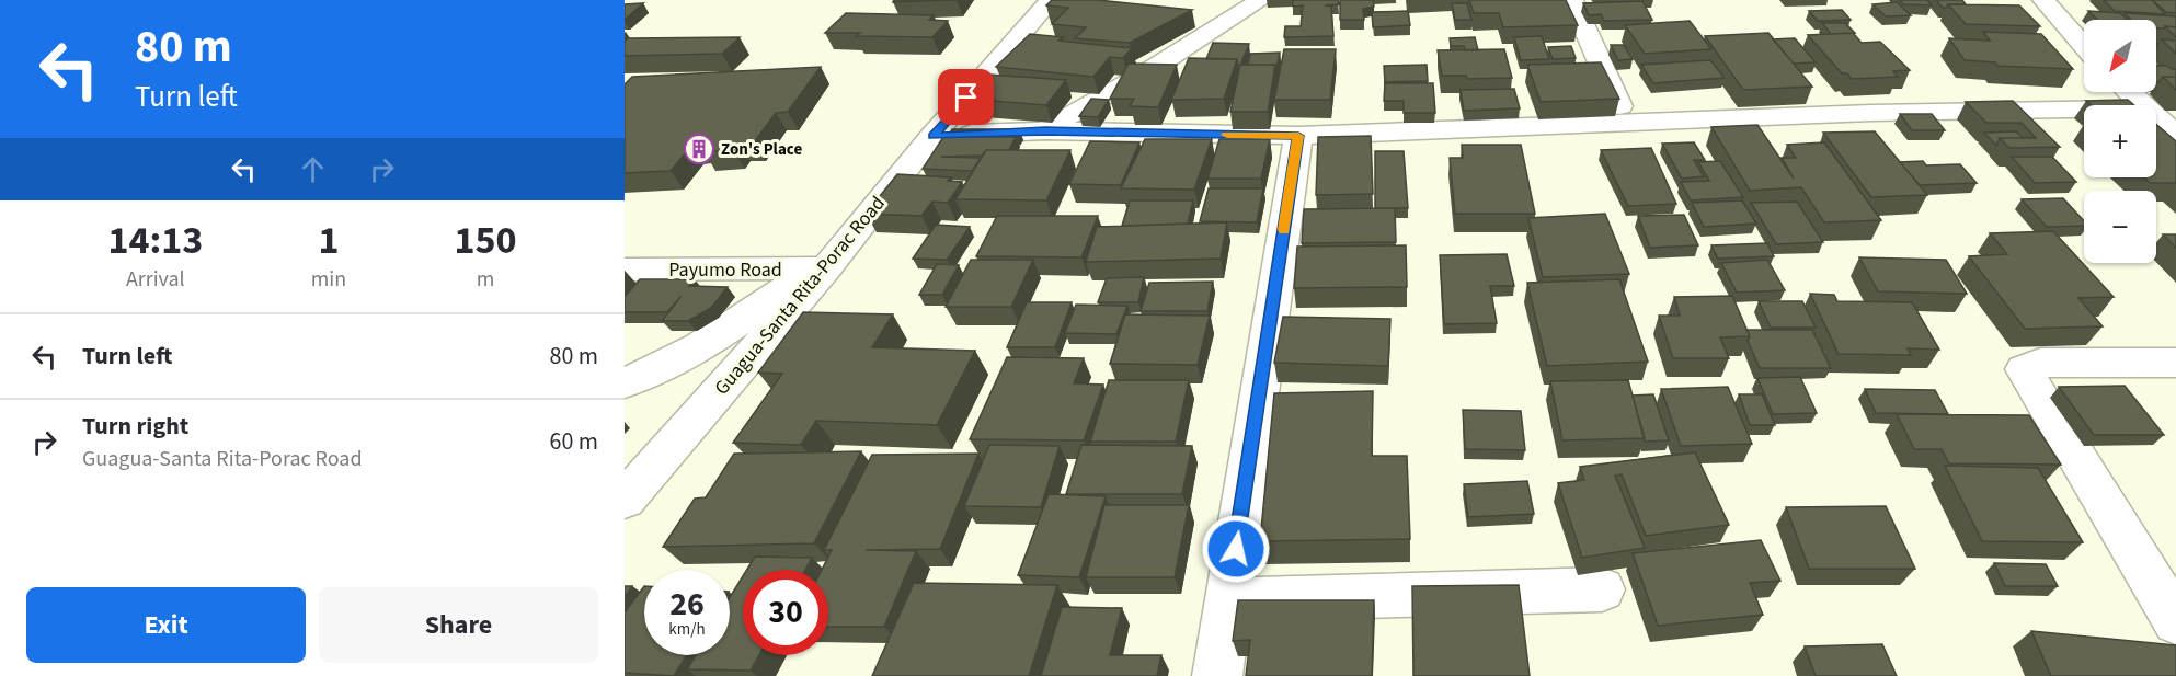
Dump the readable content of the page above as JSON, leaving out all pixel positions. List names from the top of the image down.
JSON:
{
  "streets": {
    "street": ["Payumo Road", "Guagua-Santa Rita-Porac Road"]
  },
  "crossings": [
    ["Payumo Road", "Guagua-Santa Rita-Porac Road"]
  ],
  "places": {
    "building": ["Zon's Place"]
  },
  "north": "bottom left",
  "page": {
    "turn": ["80 m", "Turn left"],
    "map_buttons": ["+", "−"],
    "eta": [
      "14:13",
      "Arrival",
      "1",
      "min",
      "150",
      "m"
    ],
    "list": [
      {
        "name": "Turn left",
        "value": "80 m"
      },
      {
        "name": "Turn right",
        "note": "Guagua-Santa Rita-Porac Road",
        "value": "60 m"
      }
    ],
    "speed": "26 km/h",
    "limit": "30",
    "buttons": ["Exit", "Share"]
  }
}
